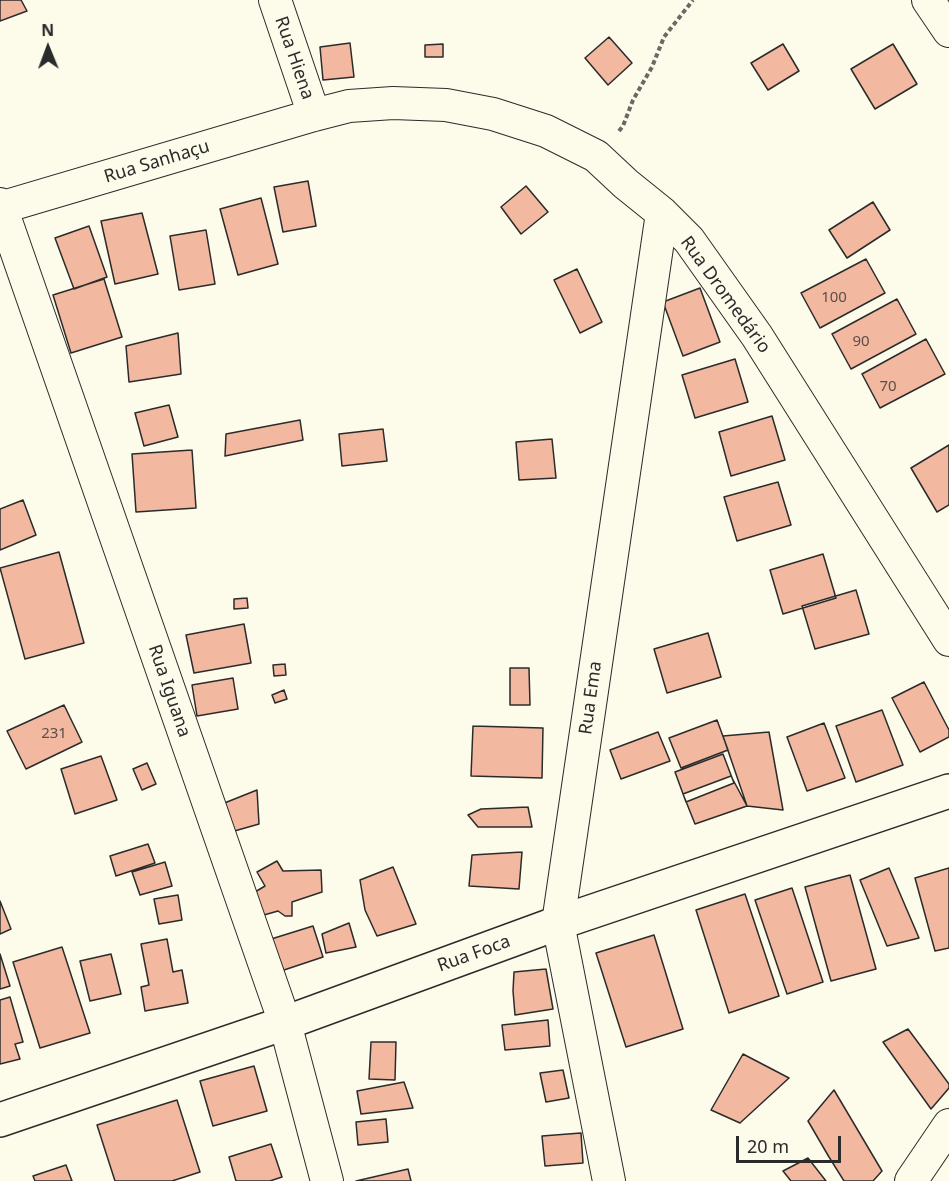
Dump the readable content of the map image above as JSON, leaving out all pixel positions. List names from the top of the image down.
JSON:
{
  "streets": {
    "street": [
      "Rua Hiena",
      "Rua Sanhaçu",
      "Rua Dromedário",
      "Rua Iguana",
      "Rua Ema",
      "Rua Foca"
    ]
  },
  "crossings": [
    ["Rua Hiena", "Rua Sanhaçu"],
    ["Rua Hiena", "Rua Dromedário"],
    ["Rua Sanhaçu", "Rua Dromedário"],
    ["Rua Sanhaçu", "Rua Iguana"],
    ["Rua Dromedário", "Rua Ema"],
    ["Rua Iguana", "Rua Foca"],
    ["Rua Ema", "Rua Foca"]
  ],
  "house_numbers": [
    "100",
    "90",
    "70",
    "231"
  ],
  "scale_bar": "20 m",
  "north": "top"
}
